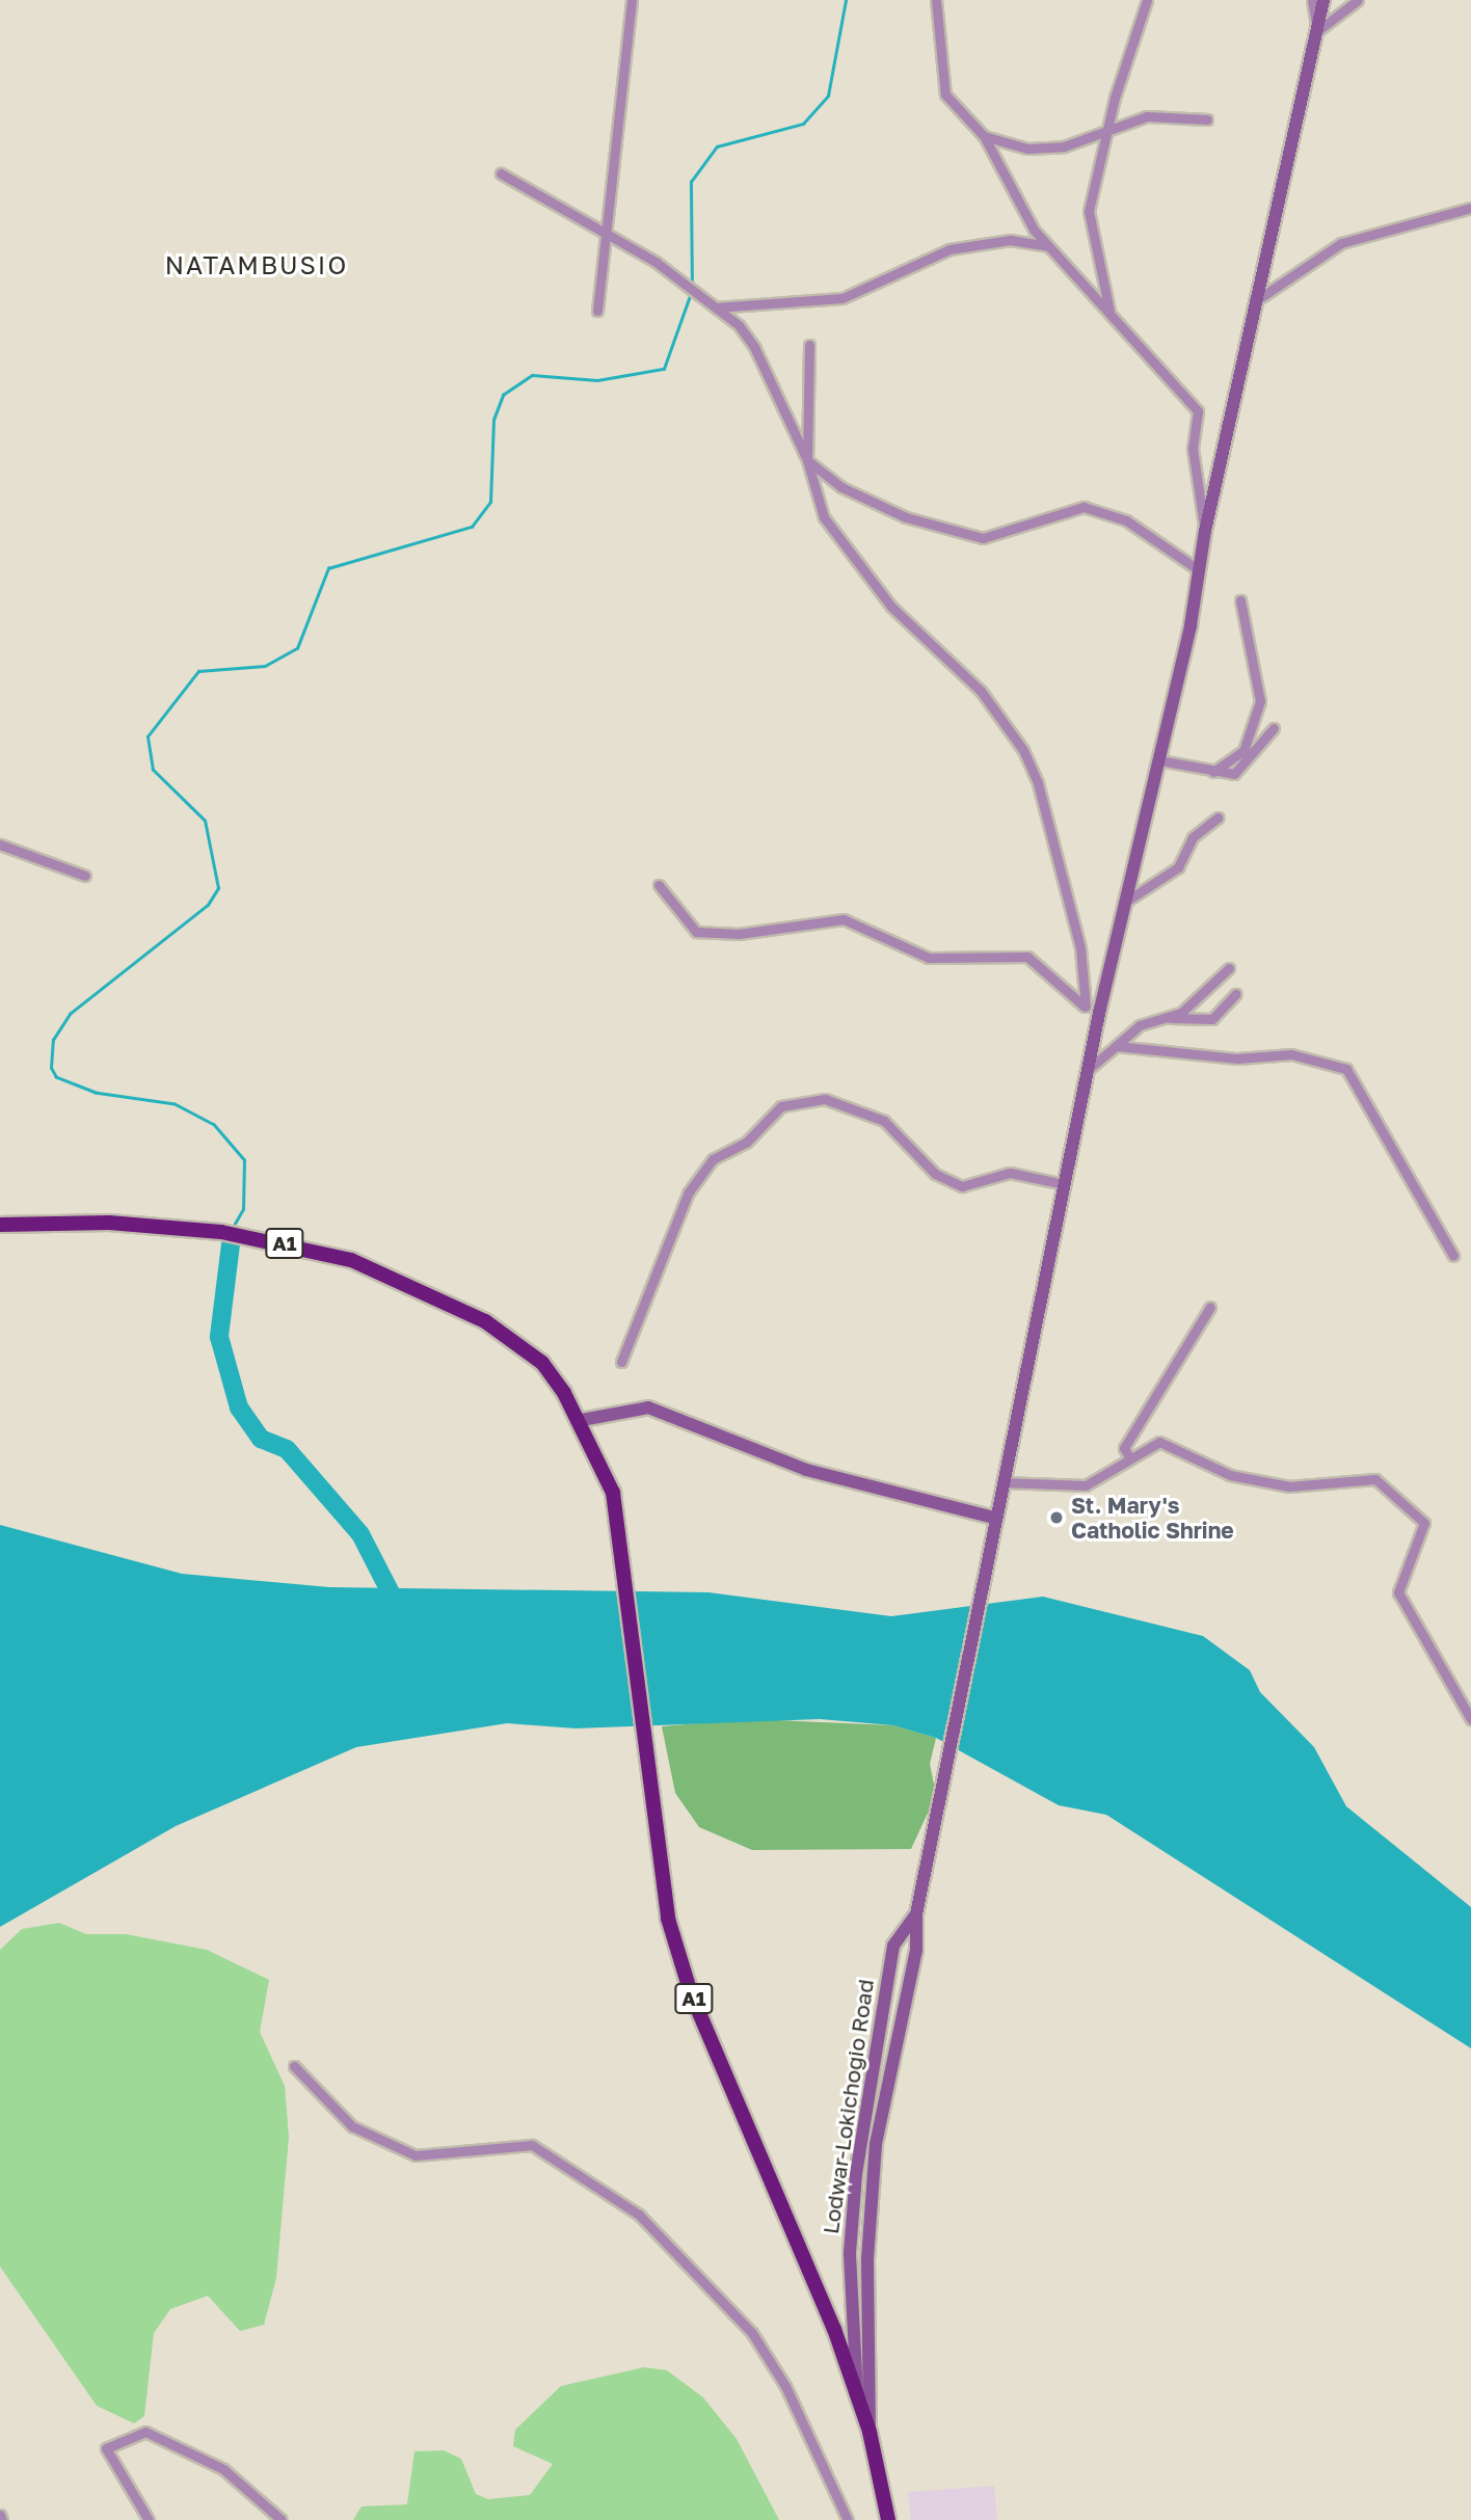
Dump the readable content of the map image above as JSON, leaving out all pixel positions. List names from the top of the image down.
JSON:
{
  "streets": {
    "highway": ["A1", "Lodwar-Lokichogio Road"]
  },
  "crossings": [
    ["A1", "Lodwar-Lokichogio Road"]
  ],
  "districts": ["NATAMBUSIO"],
  "places": ["St. Mary's Catholic Shrine"]
}
